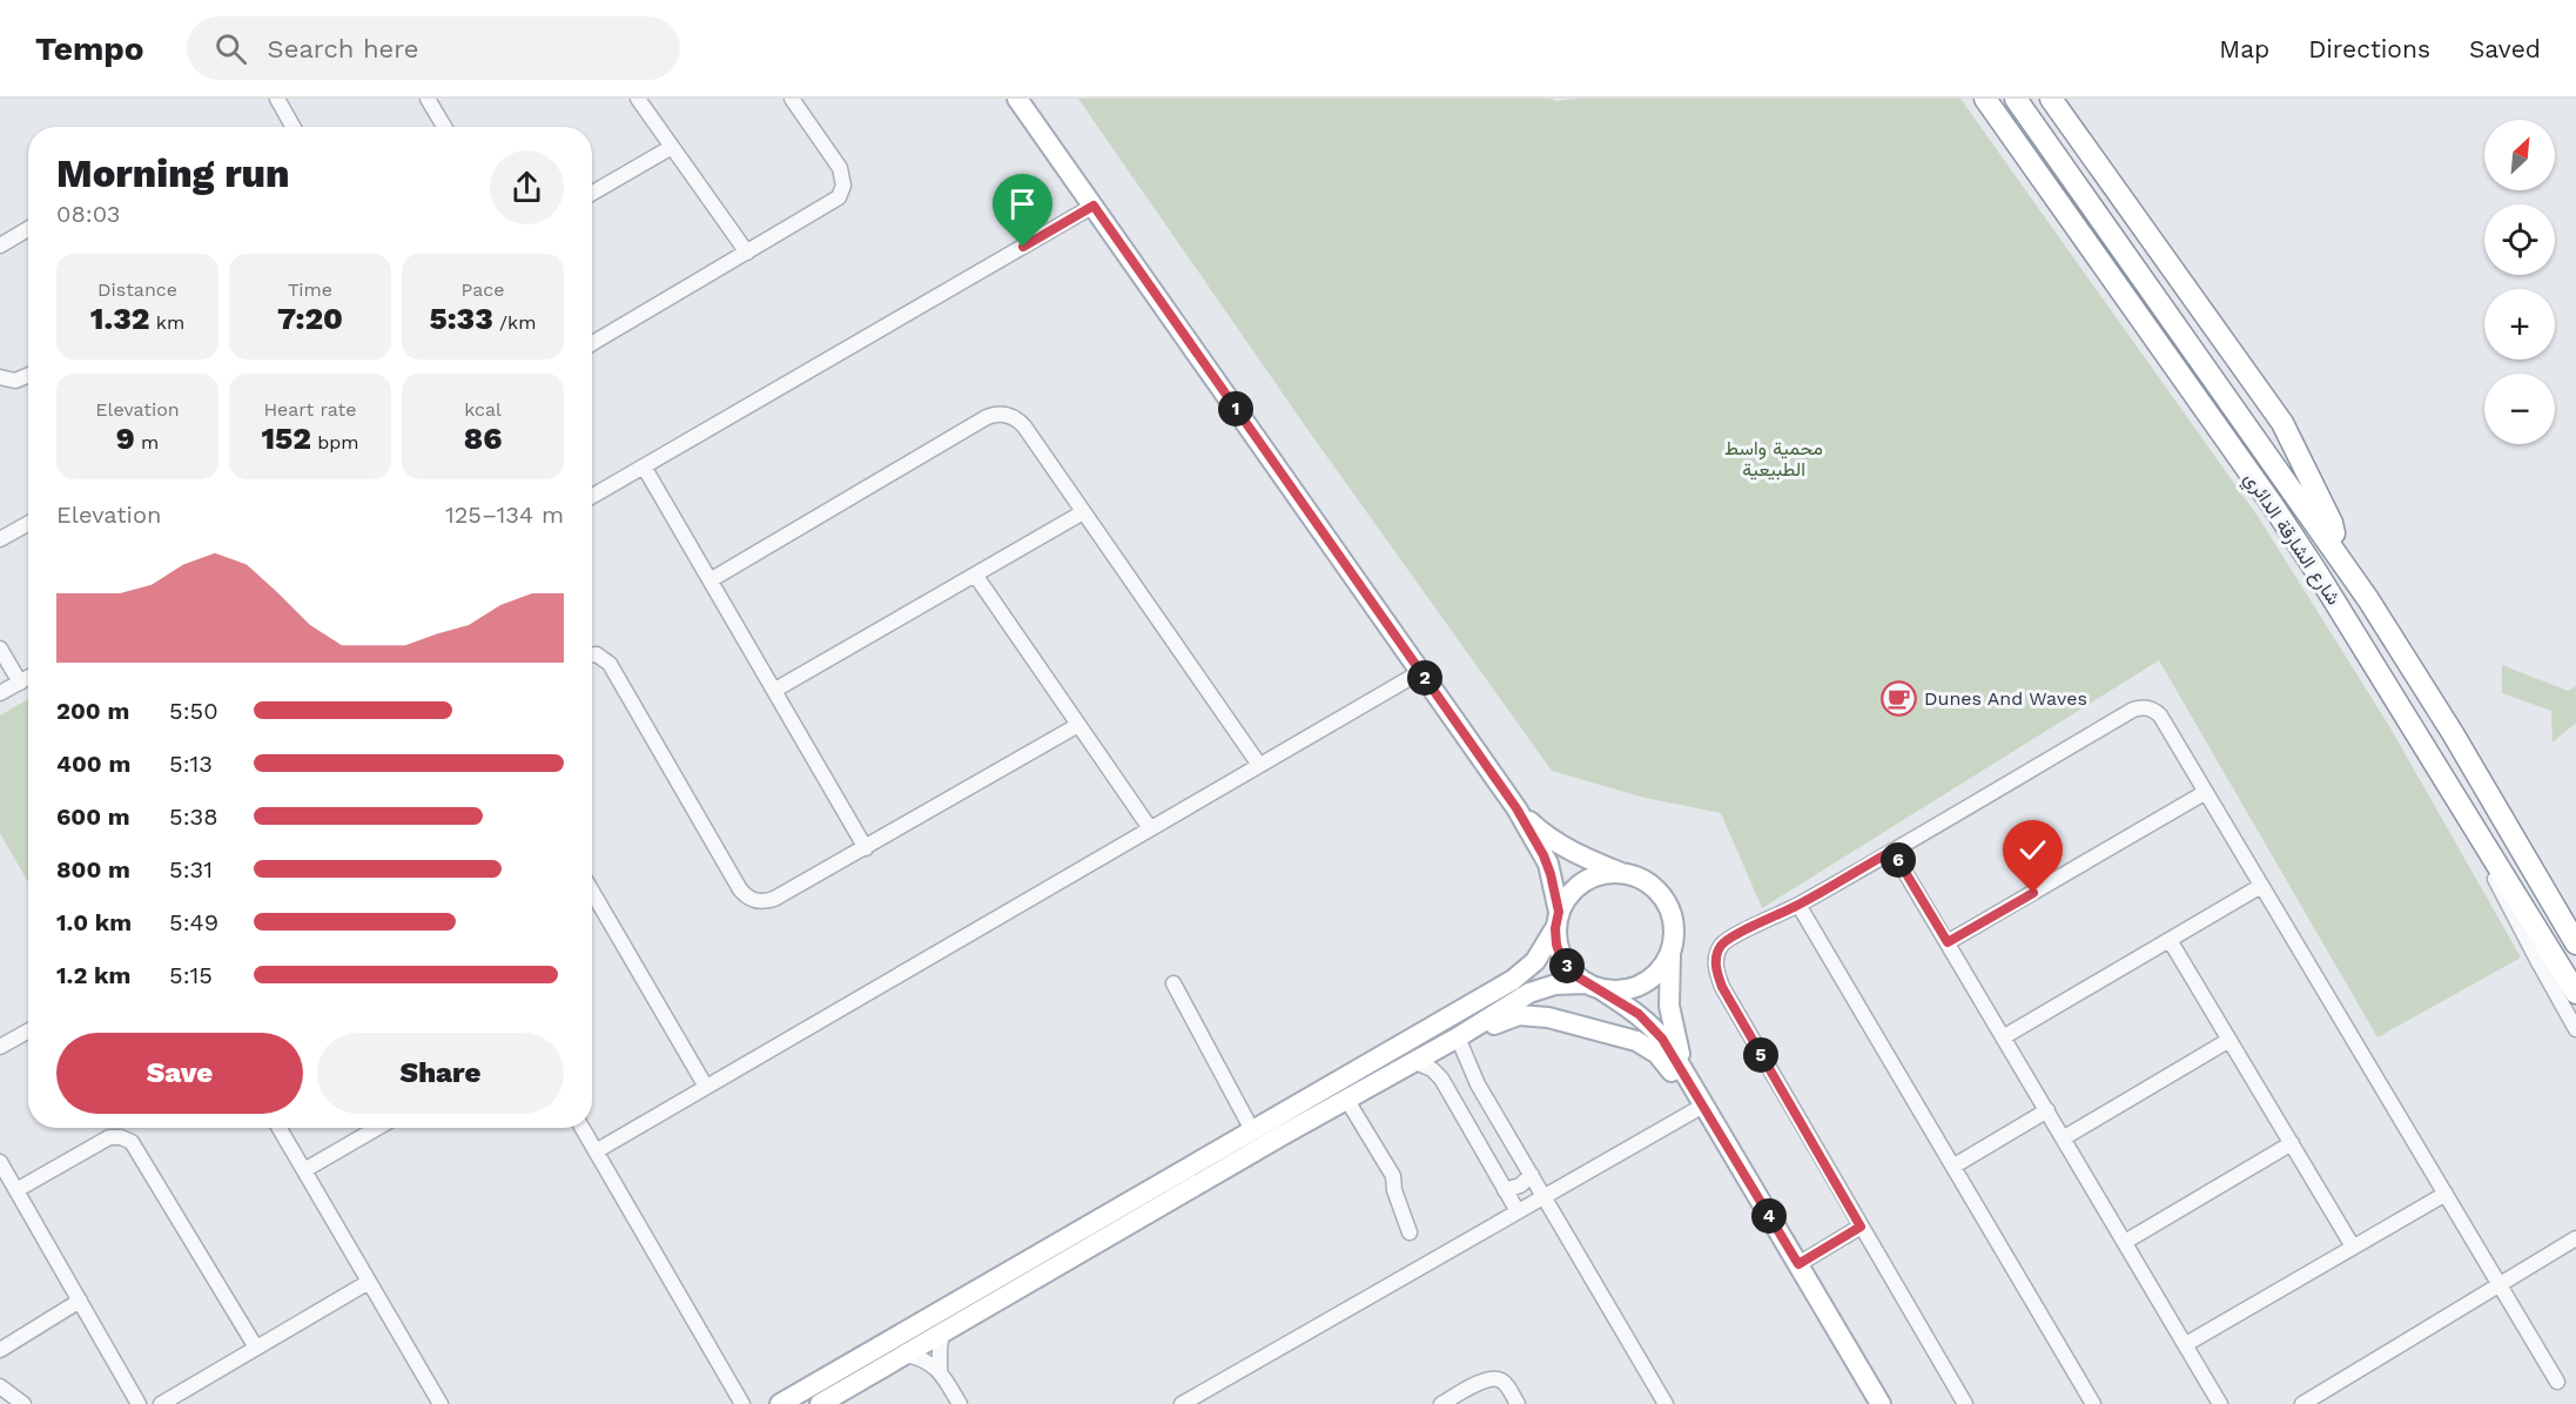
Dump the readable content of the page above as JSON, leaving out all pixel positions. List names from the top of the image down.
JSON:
{
  "streets": {
    "highway": ["شارع الشارقة الدائري"]
  },
  "parks": ["محمية واسط الطبيعية"],
  "places": {
    "cafe": ["Dunes And Waves"]
  },
  "north": "top right",
  "page": {
    "header": "Tempo",
    "search": "Search here",
    "nav": ["Map", "Directions", "Saved"],
    "map_buttons": ["+", "−"],
    "heading": ["Morning run", "08:03"],
    "stats": [
      ["Distance", "1.32 km"],
      ["Time", "7:20"],
      ["Pace", "5:33 /km"],
      ["Elevation", "9 m"],
      ["Heart rate", "152 bpm"],
      ["kcal", "86"]
    ],
    "pins": [
      "1",
      "2",
      "6",
      "3",
      "5",
      "4"
    ],
    "chart": ["Elevation", "125–134 m"],
    "list": [
      {
        "name": "200 m",
        "note": "5:50"
      },
      {
        "name": "400 m",
        "note": "5:13"
      },
      {
        "name": "600 m",
        "note": "5:38"
      },
      {
        "name": "800 m",
        "note": "5:31"
      },
      {
        "name": "1.0 km",
        "note": "5:49"
      },
      {
        "name": "1.2 km",
        "note": "5:15"
      }
    ],
    "buttons": ["Save", "Share"]
  }
}
